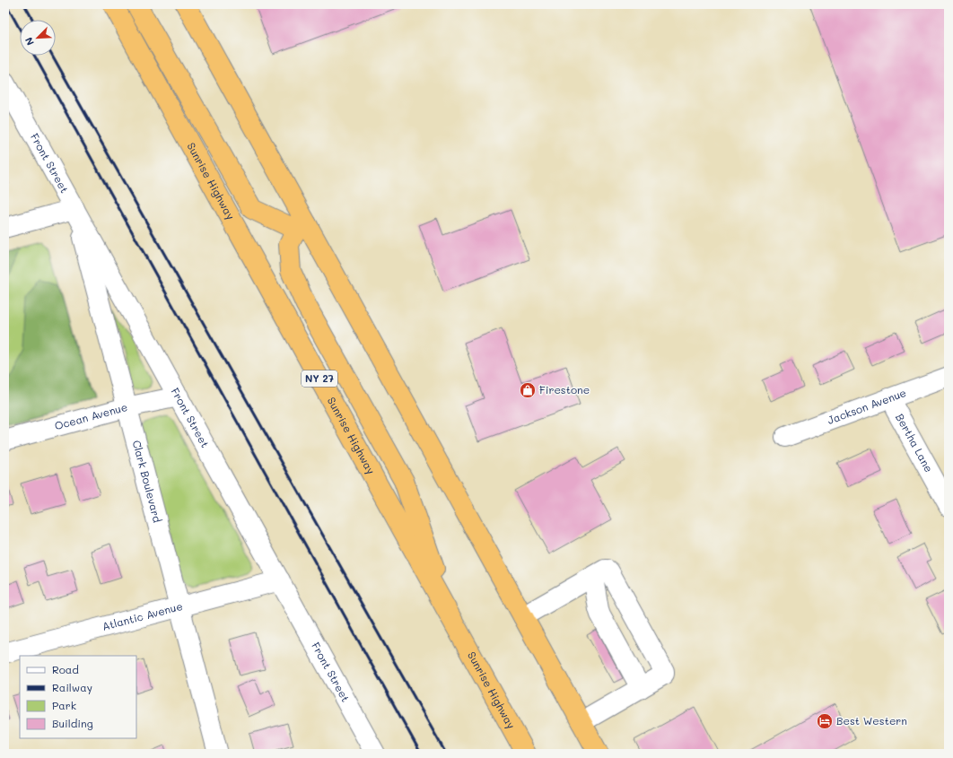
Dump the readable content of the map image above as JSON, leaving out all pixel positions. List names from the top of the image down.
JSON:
{
  "streets": {
    "highway": ["Sunrise Highway", "NY 27"],
    "street": [
      "Front Street",
      "Jackson Avenue",
      "Ocean Avenue",
      "Bertha Lane",
      "Clark Boulevard",
      "Atlantic Avenue"
    ]
  },
  "crossings": [
    ["Front Street", "Ocean Avenue"],
    ["Front Street", "Clark Boulevard"],
    ["Front Street", "Atlantic Avenue"],
    ["Jackson Avenue", "Bertha Lane"],
    ["Ocean Avenue", "Clark Boulevard"],
    ["Clark Boulevard", "Atlantic Avenue"]
  ],
  "places": {
    "shop": ["Firestone"],
    "hotel": ["Best Western"]
  },
  "legend": [
    "Road",
    "Railway",
    "Park",
    "Building"
  ],
  "north": "bottom left"
}
